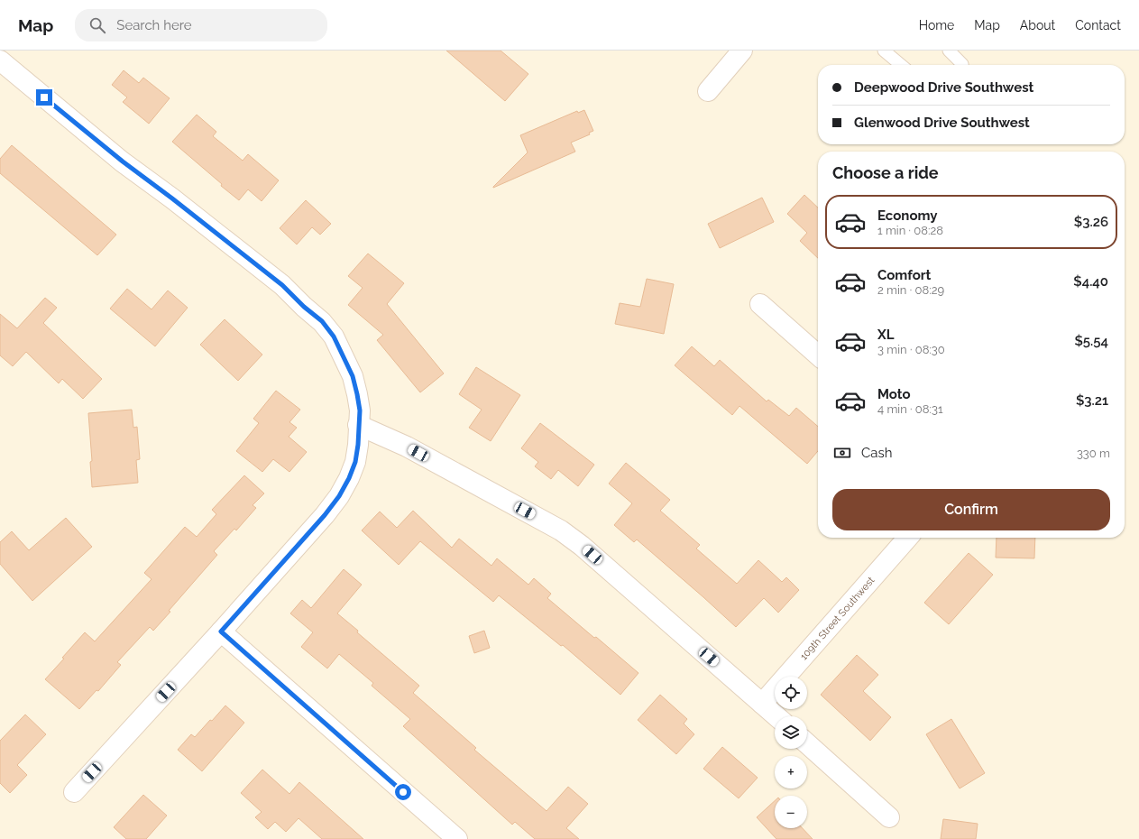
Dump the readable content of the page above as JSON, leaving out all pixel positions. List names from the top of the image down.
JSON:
{
  "streets": {
    "street": ["109th Street Southwest"]
  },
  "page": {
    "header": "Map",
    "search": "Search here",
    "nav": [
      "Home",
      "Map",
      "About",
      "Contact"
    ],
    "banner": ["Deepwood Drive Southwest", "Glenwood Drive Southwest"],
    "heading": "Choose a ride",
    "list": [
      {
        "name": "Economy",
        "note": "1 min · 08:28",
        "value": "$3.26"
      },
      {
        "name": "Comfort",
        "note": "2 min · 08:29",
        "value": "$4.40"
      },
      {
        "name": "XL",
        "note": "3 min · 08:30",
        "value": "$5.54"
      },
      {
        "name": "Moto",
        "note": "4 min · 08:31",
        "value": "$3.21"
      }
    ],
    "pay": ["Cash", "330 m"],
    "buttons": "Confirm",
    "map_buttons": ["+", "−"]
  }
}
